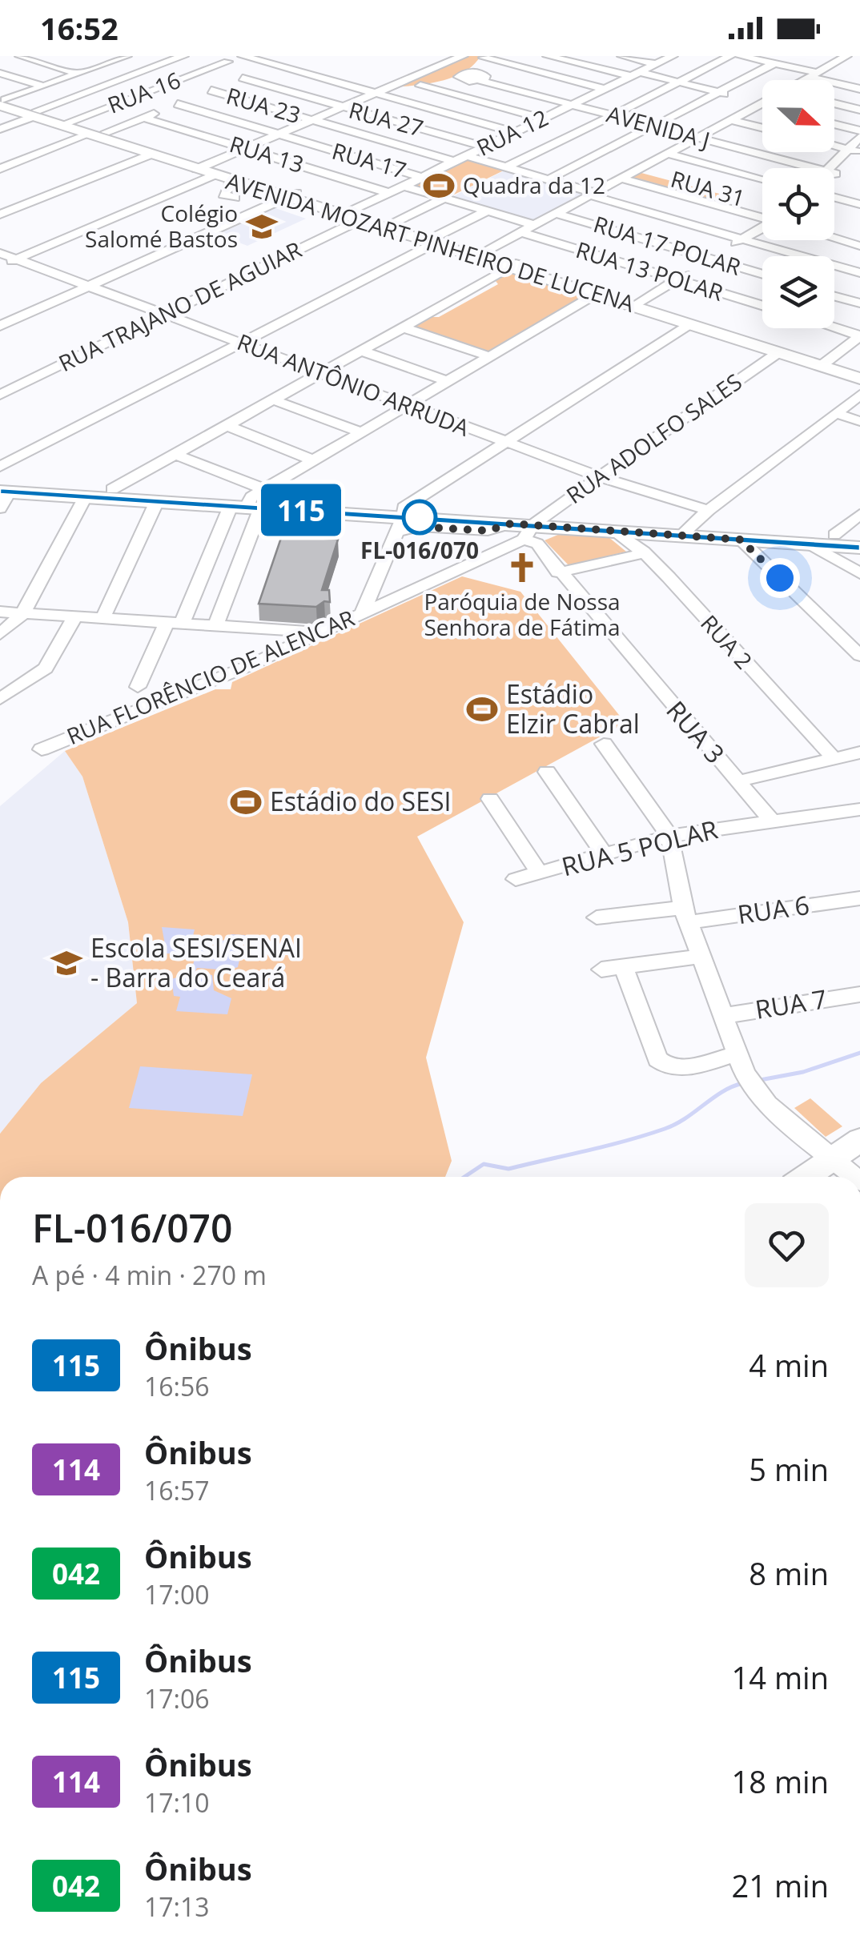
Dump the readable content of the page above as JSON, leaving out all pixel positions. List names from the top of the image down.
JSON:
{
  "streets": {
    "main road": ["AVENIDA MOZART PINHEIRO DE LUCENA"],
    "street": [
      "RUA 16",
      "RUA 23",
      "RUA 27",
      "AVENIDA J",
      "RUA 12",
      "RUA 13",
      "RUA 17",
      "RUA 31",
      "RUA 17 POLAR",
      "RUA 13 POLAR",
      "RUA TRAJANO DE AGUIAR",
      "RUA ANTÔNIO ARRUDA",
      "RUA ADOLFO SALES",
      "RUA 2",
      "RUA FLORÊNCIO DE ALENCAR",
      "RUA 3",
      "RUA 5 POLAR",
      "RUA 6",
      "RUA 7"
    ]
  },
  "crossings": [
    ["RUA 16", "RUA 17"],
    ["RUA 16", "AVENIDA MOZART PINHEIRO DE LUCENA"],
    ["RUA 23", "RUA 12"],
    ["RUA 27", "RUA 12"],
    ["AVENIDA J", "RUA 12"],
    ["RUA 12", "RUA 13"],
    ["RUA 12", "RUA 17"],
    ["RUA 12", "AVENIDA MOZART PINHEIRO DE LUCENA"],
    ["RUA 12", "RUA TRAJANO DE AGUIAR"],
    ["AVENIDA MOZART PINHEIRO DE LUCENA", "RUA TRAJANO DE AGUIAR"],
    ["AVENIDA MOZART PINHEIRO DE LUCENA", "RUA ADOLFO SALES"],
    ["RUA TRAJANO DE AGUIAR", "RUA ANTÔNIO ARRUDA"],
    ["RUA ANTÔNIO ARRUDA", "RUA ADOLFO SALES"],
    ["RUA ADOLFO SALES", "RUA FLORÊNCIO DE ALENCAR"],
    ["RUA ADOLFO SALES", "RUA 3"],
    ["RUA 3", "RUA 5 POLAR"]
  ],
  "places": {
    "sports": ["Quadra da 12", "Estádio Elzir Cabral", "Estádio do SESI"],
    "school or university": ["Colégio Salomé Bastos", "Escola SESI/SENAI - Barra do Ceará"],
    "other": ["FL-016/070"],
    "church": ["Paróquia de Nossa Senhora de Fátima"]
  },
  "lines": ["bus line 115"],
  "north": "right",
  "page": {
    "status": "16:52",
    "on_map": "115",
    "heading": ["FL-016/070", "A pé · 4 min · 270 m"],
    "list": [
      {
        "mark": "115",
        "name": "Ônibus",
        "note": "16:56",
        "value": "4 min"
      },
      {
        "mark": "114",
        "name": "Ônibus",
        "note": "16:57",
        "value": "5 min"
      },
      {
        "mark": "042",
        "name": "Ônibus",
        "note": "17:00",
        "value": "8 min"
      },
      {
        "mark": "115",
        "name": "Ônibus",
        "note": "17:06",
        "value": "14 min"
      },
      {
        "mark": "114",
        "name": "Ônibus",
        "note": "17:10",
        "value": "18 min"
      },
      {
        "mark": "042",
        "name": "Ônibus",
        "note": "17:13",
        "value": "21 min"
      }
    ]
  }
}
